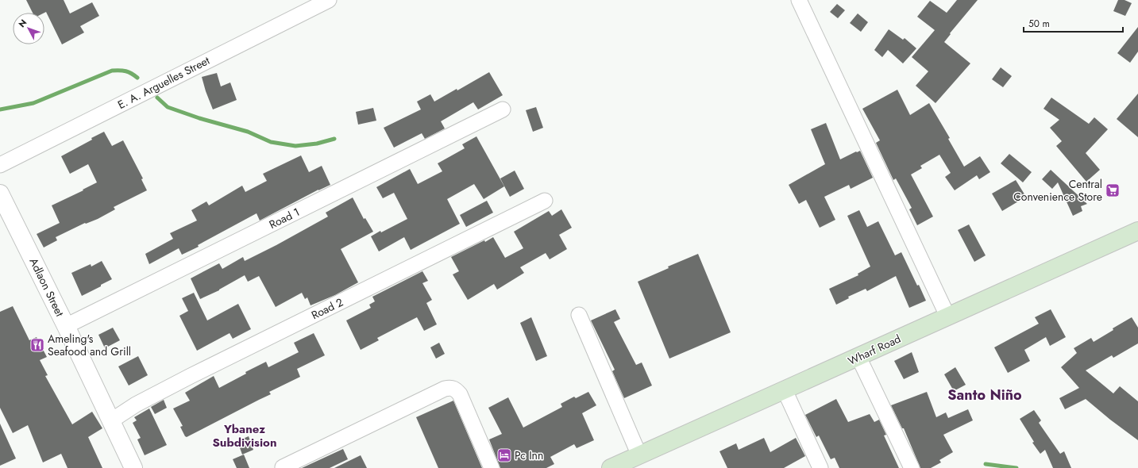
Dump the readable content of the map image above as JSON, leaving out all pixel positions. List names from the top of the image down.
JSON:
{
  "streets": {
    "main road": ["Wharf Road"],
    "street": [
      "E. A. Arguelles Street",
      "Road 1",
      "Adlaon Street",
      "Road 2"
    ]
  },
  "crossings": [
    ["Road 1", "Adlaon Street"],
    ["Adlaon Street", "Road 2"]
  ],
  "districts": ["Santo Niño", "Ybanez Subdivision"],
  "places": {
    "supermarket": ["Central Convenience Store"],
    "restaurant": ["Ameling's Seafood and Grill"],
    "hotel": ["Pc Inn"]
  },
  "scale_bar": "50 m",
  "north": "top left"
}
